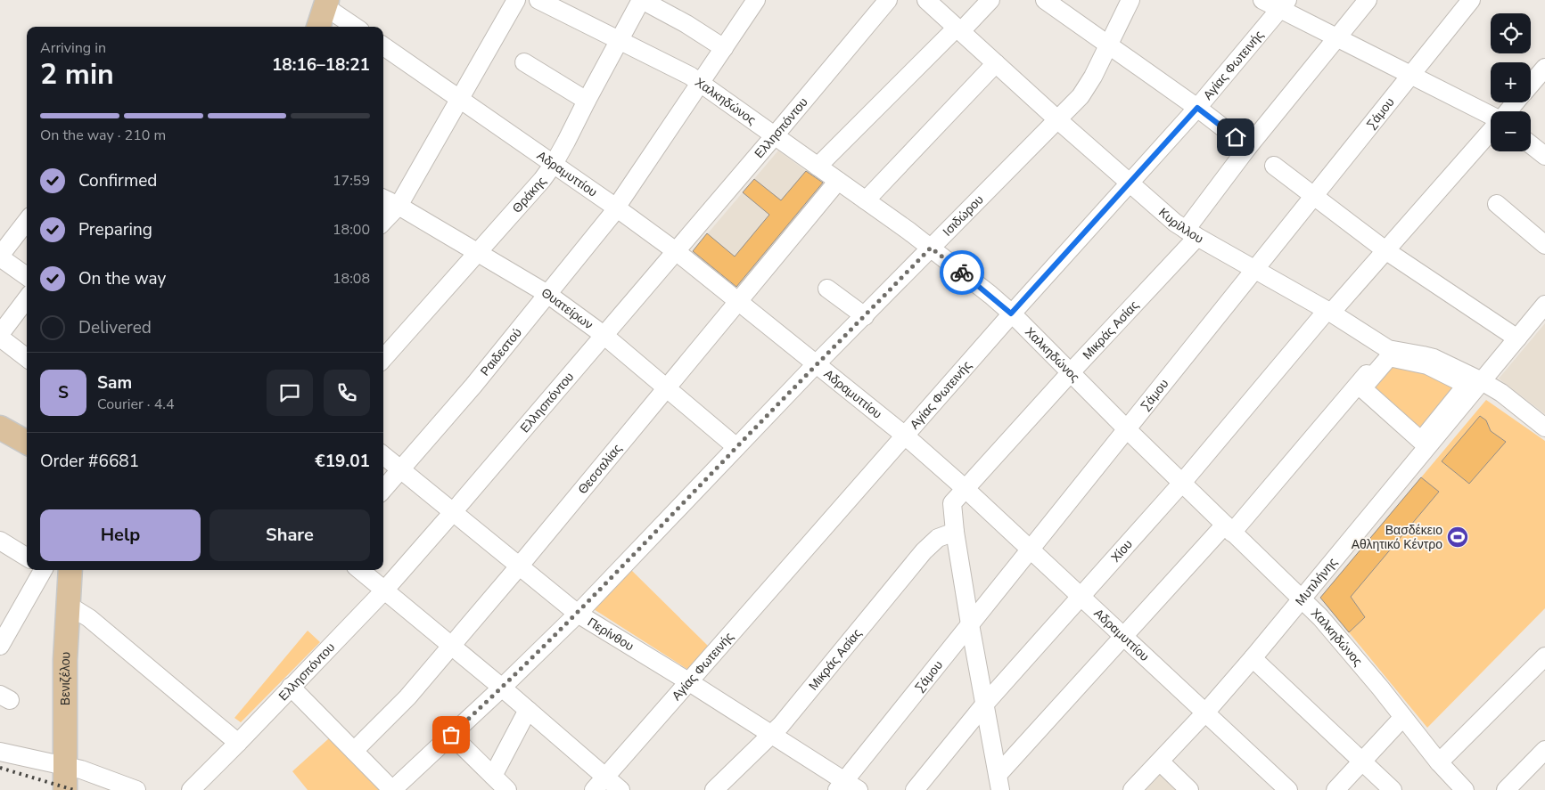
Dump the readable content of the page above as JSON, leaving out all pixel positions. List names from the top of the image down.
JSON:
{
  "streets": {
    "main road": ["Βενιζέλου"],
    "street": [
      "Αγίας Φωτεινής",
      "Χαλκηδώνος",
      "Σάμου",
      "Ελλησπόντου",
      "Αδραμυττίου",
      "Θράκης",
      "Ισιδώρου",
      "Κυρίλλου",
      "Θυατείρων",
      "Μικράς Ασίας",
      "Ραιδεστού",
      "Θεσσαλίας",
      "Χίου",
      "Μυτιλήνης",
      "Περίνθου"
    ]
  },
  "crossings": [
    ["Αγίας Φωτεινής", "Χαλκηδώνος"],
    ["Αγίας Φωτεινής", "Αδραμυττίου"],
    ["Αγίας Φωτεινής", "Κυρίλλου"],
    ["Αγίας Φωτεινής", "Περίνθου"],
    ["Χαλκηδώνος", "Σάμου"],
    ["Χαλκηδώνος", "Ελλησπόντου"],
    ["Χαλκηδώνος", "Θράκης"],
    ["Χαλκηδώνος", "Ισιδώρου"],
    ["Χαλκηδώνος", "Μικράς Ασίας"],
    ["Χαλκηδώνος", "Ραιδεστού"],
    ["Χαλκηδώνος", "Θεσσαλίας"],
    ["Χαλκηδώνος", "Χίου"],
    ["Χαλκηδώνος", "Μυτιλήνης"],
    ["Σάμου", "Αδραμυττίου"],
    ["Σάμου", "Κυρίλλου"],
    ["Σάμου", "Περίνθου"],
    ["Ελλησπόντου", "Αδραμυττίου"],
    ["Ελλησπόντου", "Θυατείρων"],
    ["Ελλησπόντου", "Περίνθου"],
    ["Αδραμυττίου", "Θράκης"],
    ["Αδραμυττίου", "Ισιδώρου"],
    ["Αδραμυττίου", "Μικράς Ασίας"],
    ["Αδραμυττίου", "Ραιδεστού"],
    ["Αδραμυττίου", "Θεσσαλίας"],
    ["Αδραμυττίου", "Χίου"],
    ["Αδραμυττίου", "Μυτιλήνης"],
    ["Θράκης", "Θυατείρων"],
    ["Ισιδώρου", "Κυρίλλου"],
    ["Ισιδώρου", "Θυατείρων"],
    ["Ισιδώρου", "Περίνθου"],
    ["Κυρίλλου", "Μικράς Ασίας"],
    ["Κυρίλλου", "Χίου"],
    ["Κυρίλλου", "Μυτιλήνης"],
    ["Θυατείρων", "Ραιδεστού"],
    ["Θυατείρων", "Θεσσαλίας"],
    ["Μικράς Ασίας", "Περίνθου"],
    ["Ραιδεστού", "Περίνθου"],
    ["Θεσσαλίας", "Περίνθου"]
  ],
  "places": {
    "sports": ["Βασδέκειο Αθλητικό Κέντρο"]
  },
  "page": {
    "map_buttons": ["+", "−"],
    "heading": ["2 min", "Arriving in", "18:16–18:21"],
    "panel": [
      "Sam",
      "Courier · 4.4",
      "Order #6681",
      "€19.01"
    ],
    "bar": "On the way · 210 m",
    "list": [
      ["Confirmed", "17:59"],
      ["Preparing", "18:00"],
      ["On the way", "18:08"],
      "Delivered"
    ],
    "round": "S",
    "buttons": ["Help", "Share"]
  }
}
